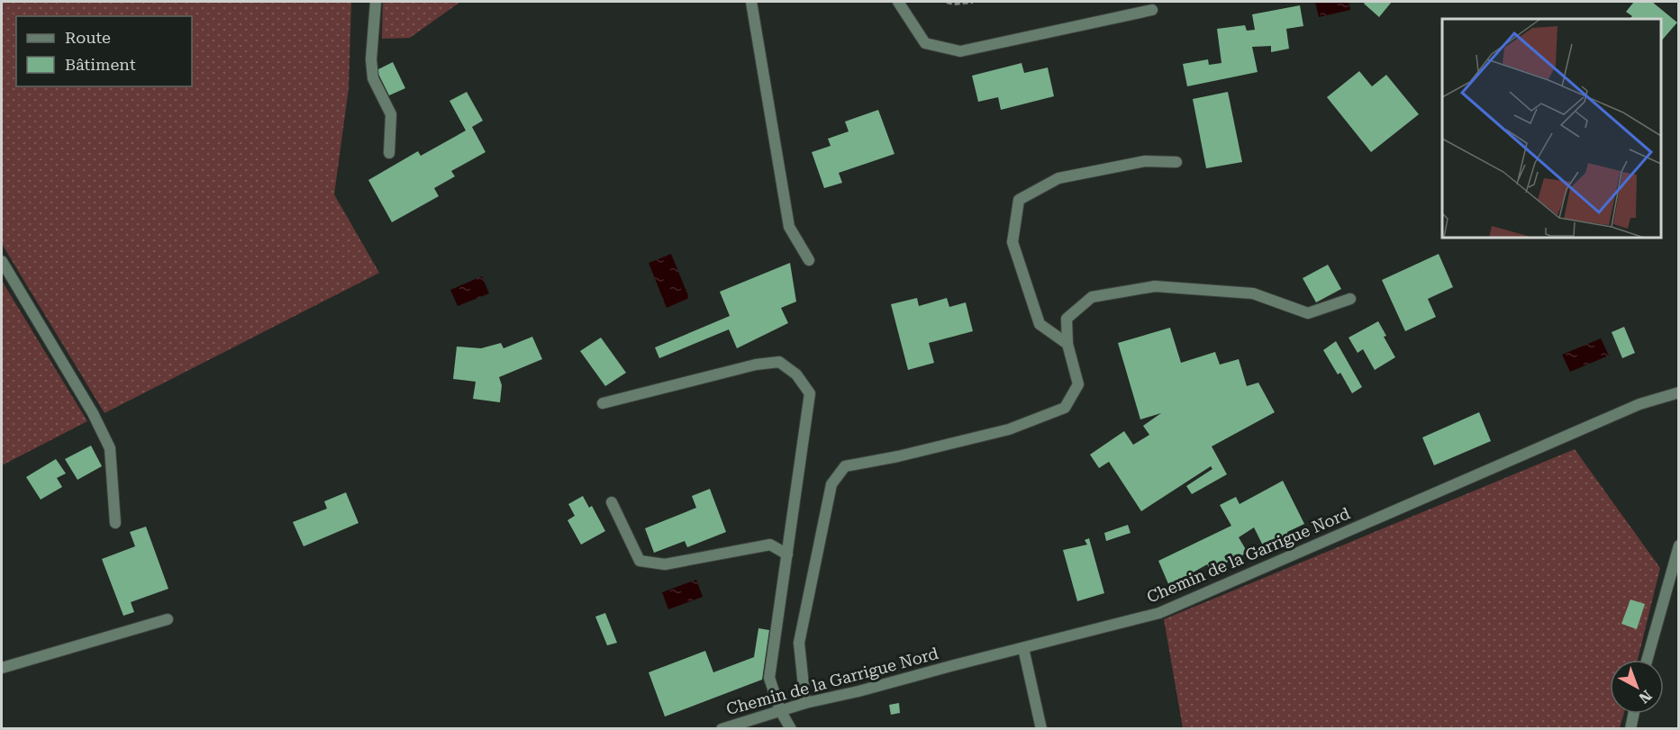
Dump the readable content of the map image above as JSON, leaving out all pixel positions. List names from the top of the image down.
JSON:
{
  "streets": {
    "street": ["Chemin de la Garrigue Nord"]
  },
  "legend": ["Route", "Bâtiment"],
  "north": "bottom right"
}
